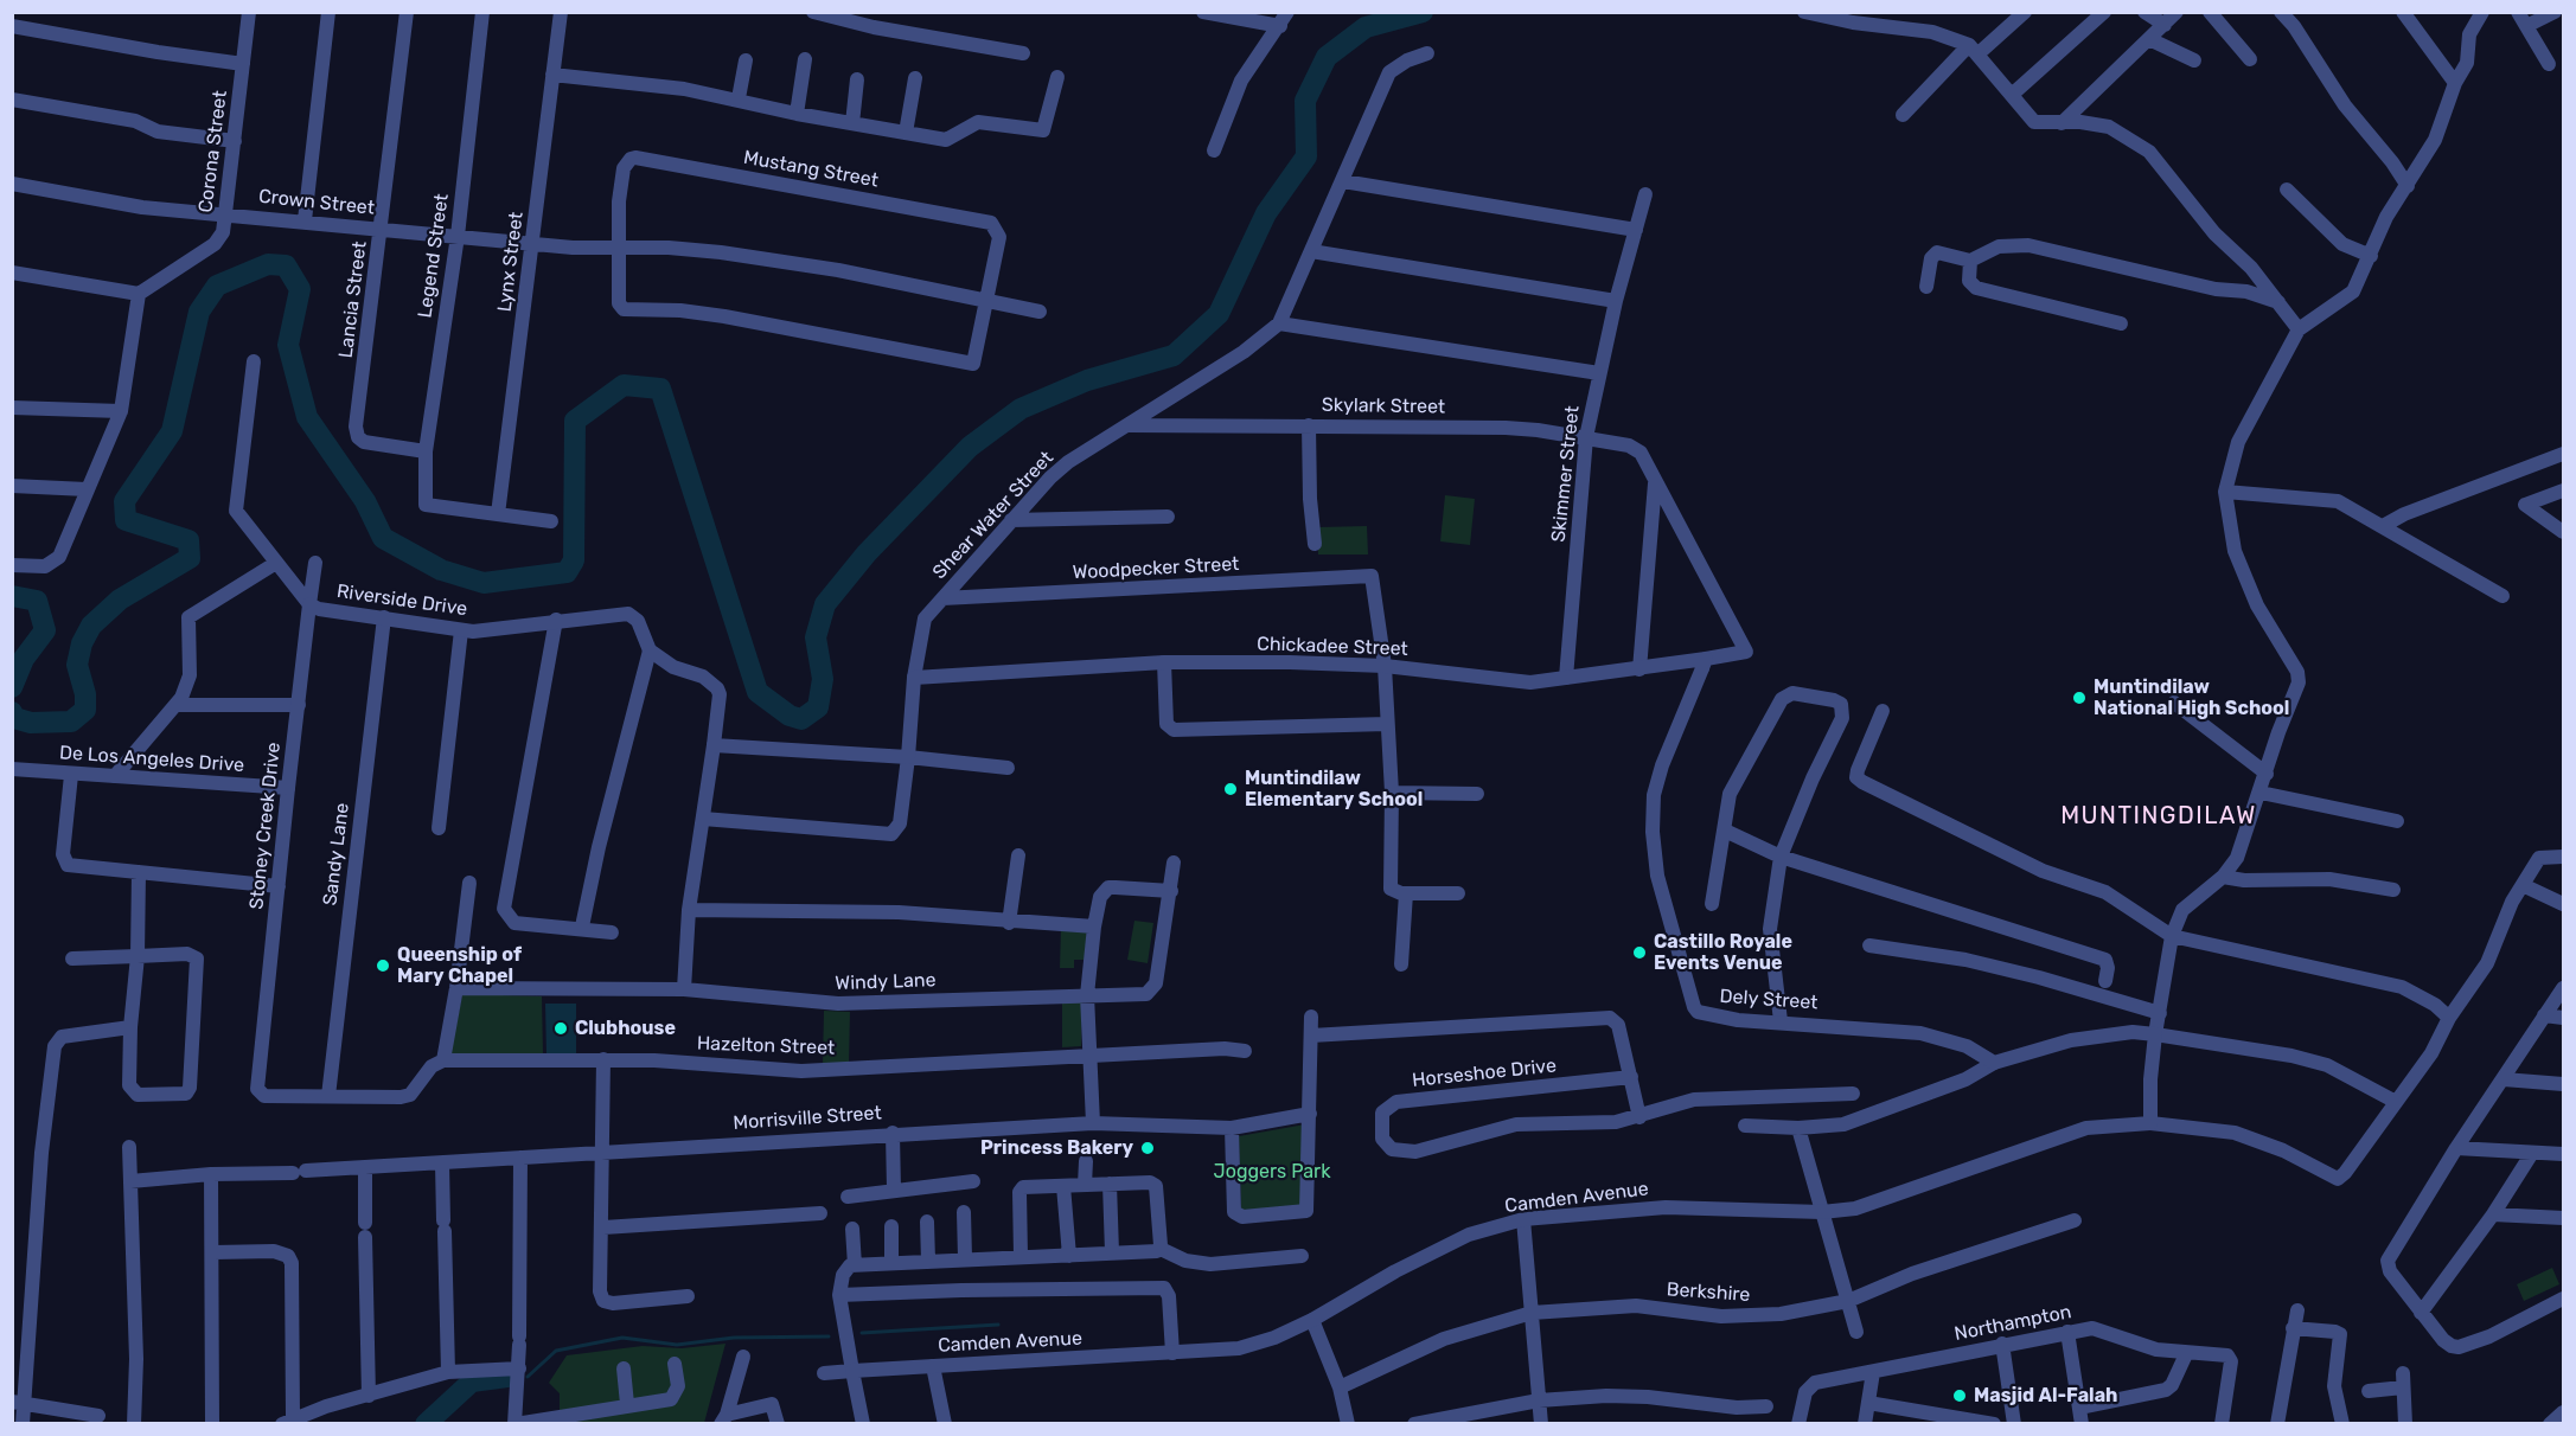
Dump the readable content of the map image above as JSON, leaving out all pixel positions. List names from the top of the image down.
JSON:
{
  "streets": {
    "street": [
      "Corona Street",
      "Mustang Street",
      "Crown Street",
      "Legend Street",
      "Lynx Street",
      "Lancia Street",
      "Skylark Street",
      "Skimmer Street",
      "Shear Water Street",
      "Woodpecker Street",
      "Riverside Drive",
      "Chickadee Street",
      "De Los Angeles Drive",
      "Stoney Creek Drive",
      "Sandy Lane",
      "Windy Lane",
      "Dely Street",
      "Hazelton Street",
      "Horseshoe Drive",
      "Morrisville Street",
      "Camden Avenue",
      "Berkshire",
      "Northampton"
    ]
  },
  "crossings": [
    ["Corona Street", "Crown Street"],
    ["Mustang Street", "Crown Street"],
    ["Crown Street", "Legend Street"],
    ["Crown Street", "Lynx Street"],
    ["Crown Street", "Lancia Street"],
    ["Legend Street", "Lynx Street"],
    ["Legend Street", "Lancia Street"],
    ["Skylark Street", "Skimmer Street"],
    ["Skylark Street", "Shear Water Street"],
    ["Skylark Street", "Chickadee Street"],
    ["Skimmer Street", "Chickadee Street"],
    ["Shear Water Street", "Woodpecker Street"],
    ["Shear Water Street", "Chickadee Street"],
    ["Woodpecker Street", "Chickadee Street"],
    ["Riverside Drive", "Stoney Creek Drive"],
    ["Riverside Drive", "Sandy Lane"],
    ["Chickadee Street", "Dely Street"],
    ["De Los Angeles Drive", "Stoney Creek Drive"],
    ["Stoney Creek Drive", "Sandy Lane"]
  ],
  "districts": ["MUNTINGDILAW"],
  "parks": ["Joggers Park"],
  "places": [
    "Muntindilaw National High School",
    "Muntindilaw Elementary School",
    "Castillo Royale Events Venue",
    "Queenship of Mary Chapel",
    "Clubhouse",
    "Princess Bakery",
    "Masjid Al-Falah"
  ]
}
